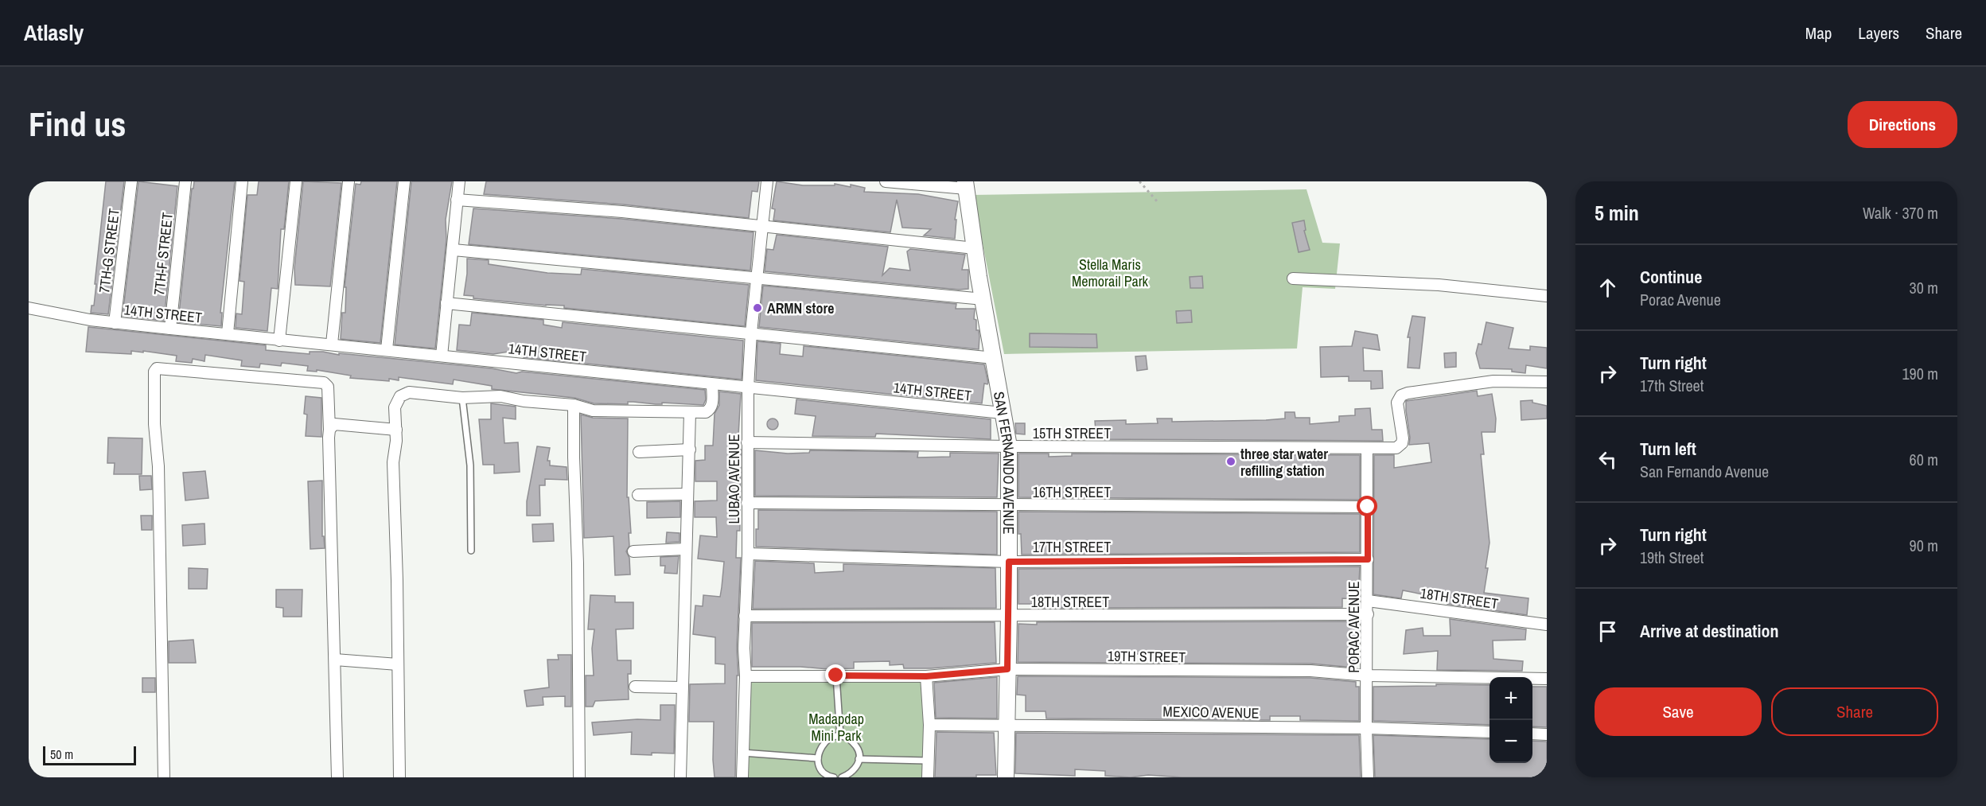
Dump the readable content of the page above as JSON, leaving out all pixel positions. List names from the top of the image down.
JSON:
{
  "streets": {
    "main road": ["SAN FERNANDO AVENUE"],
    "street": [
      "7TH-G STREET",
      "7TH-F STREET",
      "14TH STREET",
      "15TH STREET",
      "LUBAO AVENUE",
      "16TH STREET",
      "17TH STREET",
      "18TH STREET",
      "PORAC AVENUE",
      "19TH STREET",
      "MEXICO AVENUE"
    ]
  },
  "crossings": [
    ["7TH-G STREET", "14TH STREET"],
    ["7TH-F STREET", "14TH STREET"],
    ["14TH STREET", "SAN FERNANDO AVENUE"],
    ["14TH STREET", "LUBAO AVENUE"],
    ["15TH STREET", "SAN FERNANDO AVENUE"],
    ["15TH STREET", "LUBAO AVENUE"],
    ["15TH STREET", "PORAC AVENUE"],
    ["SAN FERNANDO AVENUE", "16TH STREET"],
    ["SAN FERNANDO AVENUE", "17TH STREET"],
    ["SAN FERNANDO AVENUE", "18TH STREET"],
    ["SAN FERNANDO AVENUE", "19TH STREET"],
    ["SAN FERNANDO AVENUE", "MEXICO AVENUE"],
    ["LUBAO AVENUE", "16TH STREET"],
    ["LUBAO AVENUE", "17TH STREET"],
    ["LUBAO AVENUE", "18TH STREET"],
    ["LUBAO AVENUE", "19TH STREET"],
    ["16TH STREET", "PORAC AVENUE"],
    ["17TH STREET", "PORAC AVENUE"],
    ["18TH STREET", "PORAC AVENUE"],
    ["PORAC AVENUE", "19TH STREET"],
    ["PORAC AVENUE", "MEXICO AVENUE"]
  ],
  "parks": ["Stella Maris Memorail Park", "Madapdap Mini Park"],
  "places": ["ARMN store", "three star water refilling station"],
  "scale_bar": "50 m",
  "page": {
    "header": "Atlasly",
    "nav": ["Map", "Layers", "Share"],
    "buttons": [
      "Directions",
      ["Save", "Share"]
    ],
    "title": "Find us",
    "heading": ["5 min", "Walk · 370 m"],
    "list": [
      ["Continue", "Porac Avenue", "30 m"],
      ["Turn right", "17th Street", "190 m"],
      ["Turn left", "San Fernando Avenue", "60 m"],
      ["Turn right", "19th Street", "90 m"],
      "Arrive at destination"
    ],
    "map_buttons": ["+", "−"],
    "scale": "50 m"
  }
}
